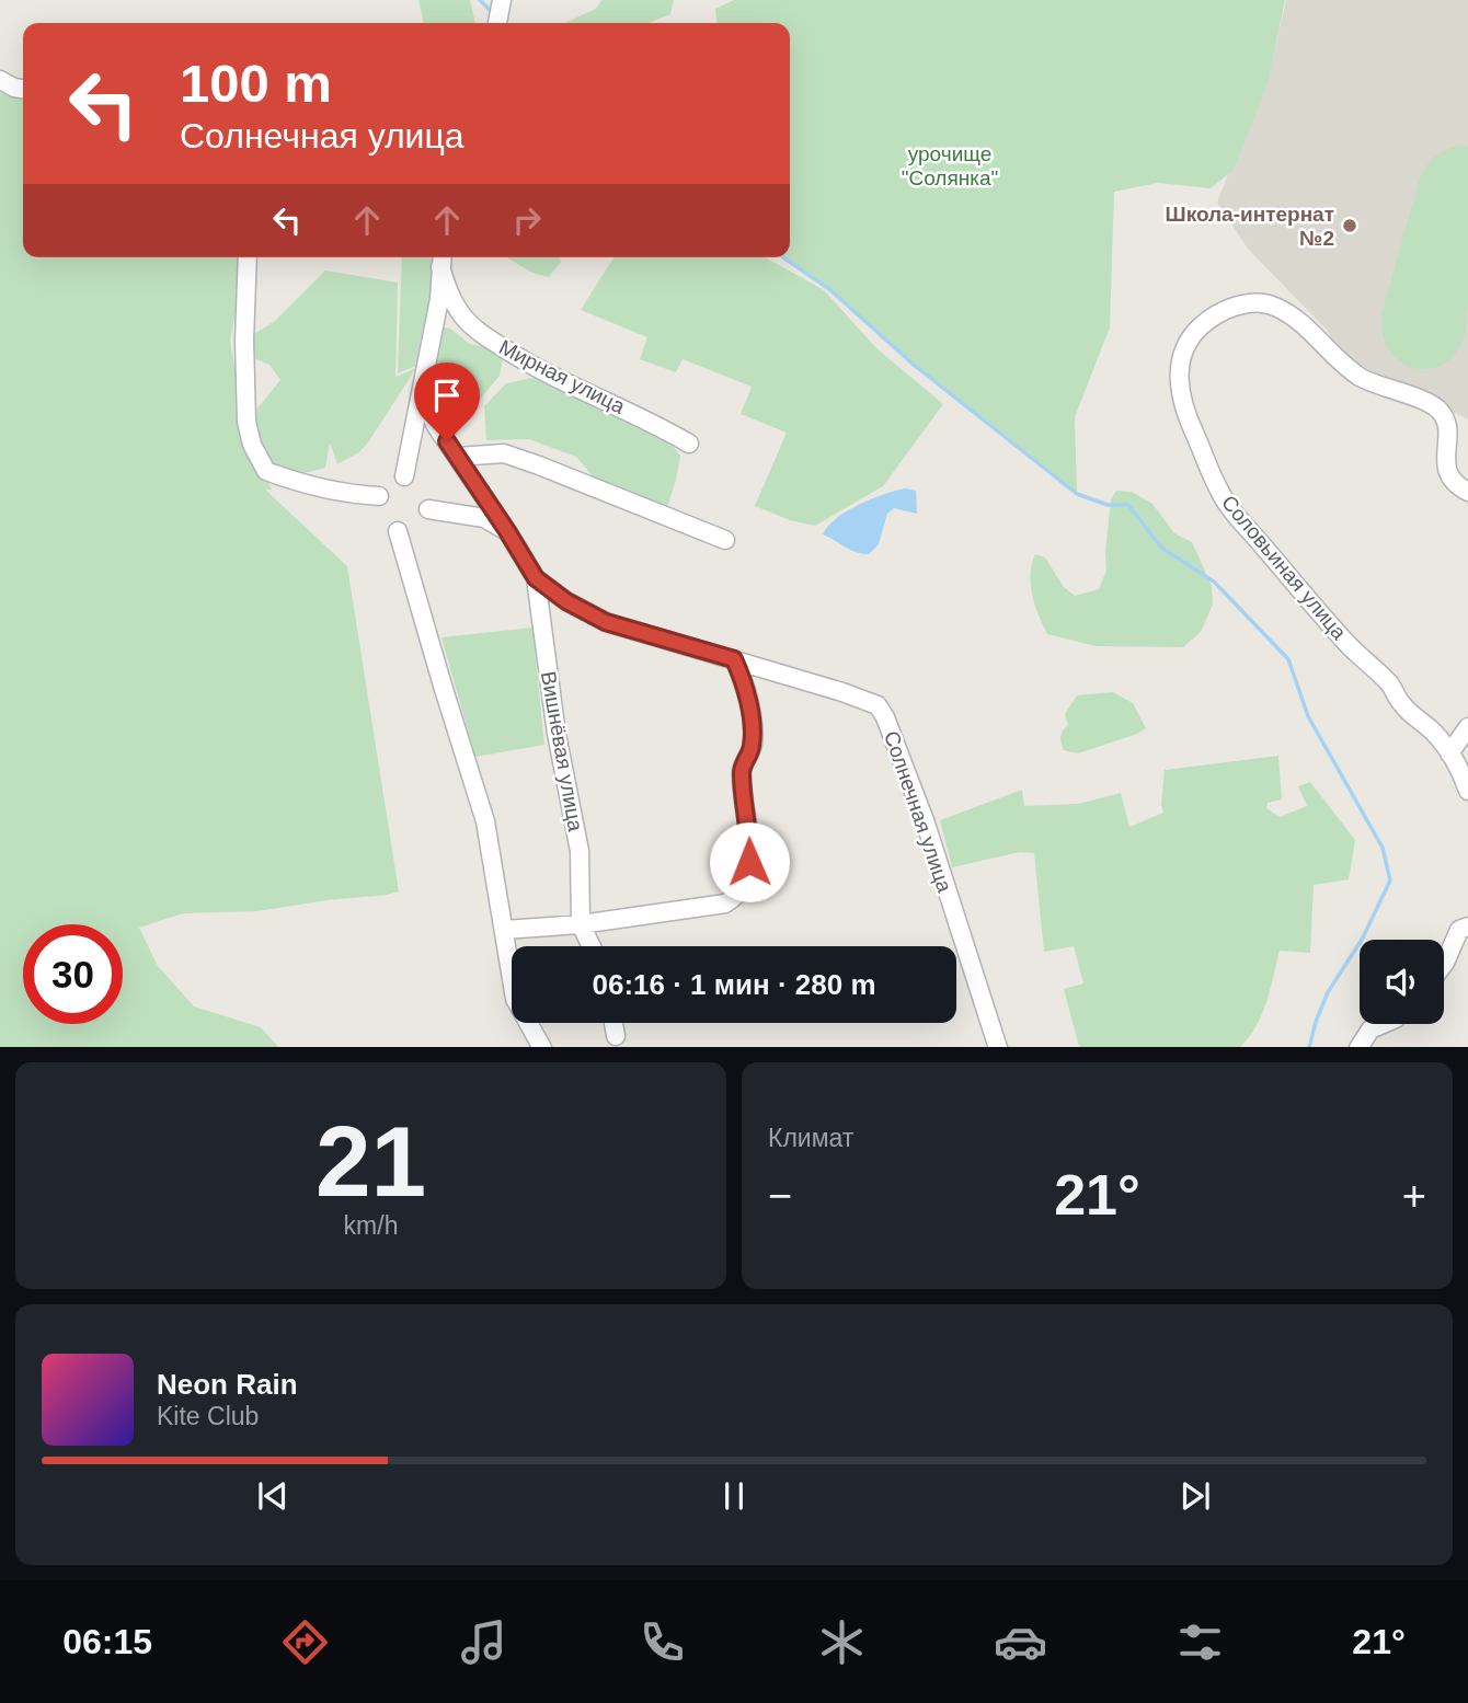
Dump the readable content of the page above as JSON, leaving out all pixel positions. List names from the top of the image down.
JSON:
{
  "streets": {
    "street": [
      "Мирная улица",
      "Соловьиная улица",
      "Вишнёвая улица",
      "Солнечная улица"
    ]
  },
  "crossings": [
    ["Вишнёвая улица", "Солнечная улица"]
  ],
  "parks": ["урочище \"Солянка\""],
  "places": ["Школа-интернат №2"],
  "page": {
    "turn": ["100 m", "Солнечная улица"],
    "limit": "30",
    "trip": "06:16 · 1 мин · 280 m",
    "tile": [
      ["21", "km/h"],
      "Климат"
    ],
    "heat": ["−", "21°", "+"],
    "song": ["Neon Rain", "Kite Club"],
    "tabs": ["06:15", "21°"]
  }
}
